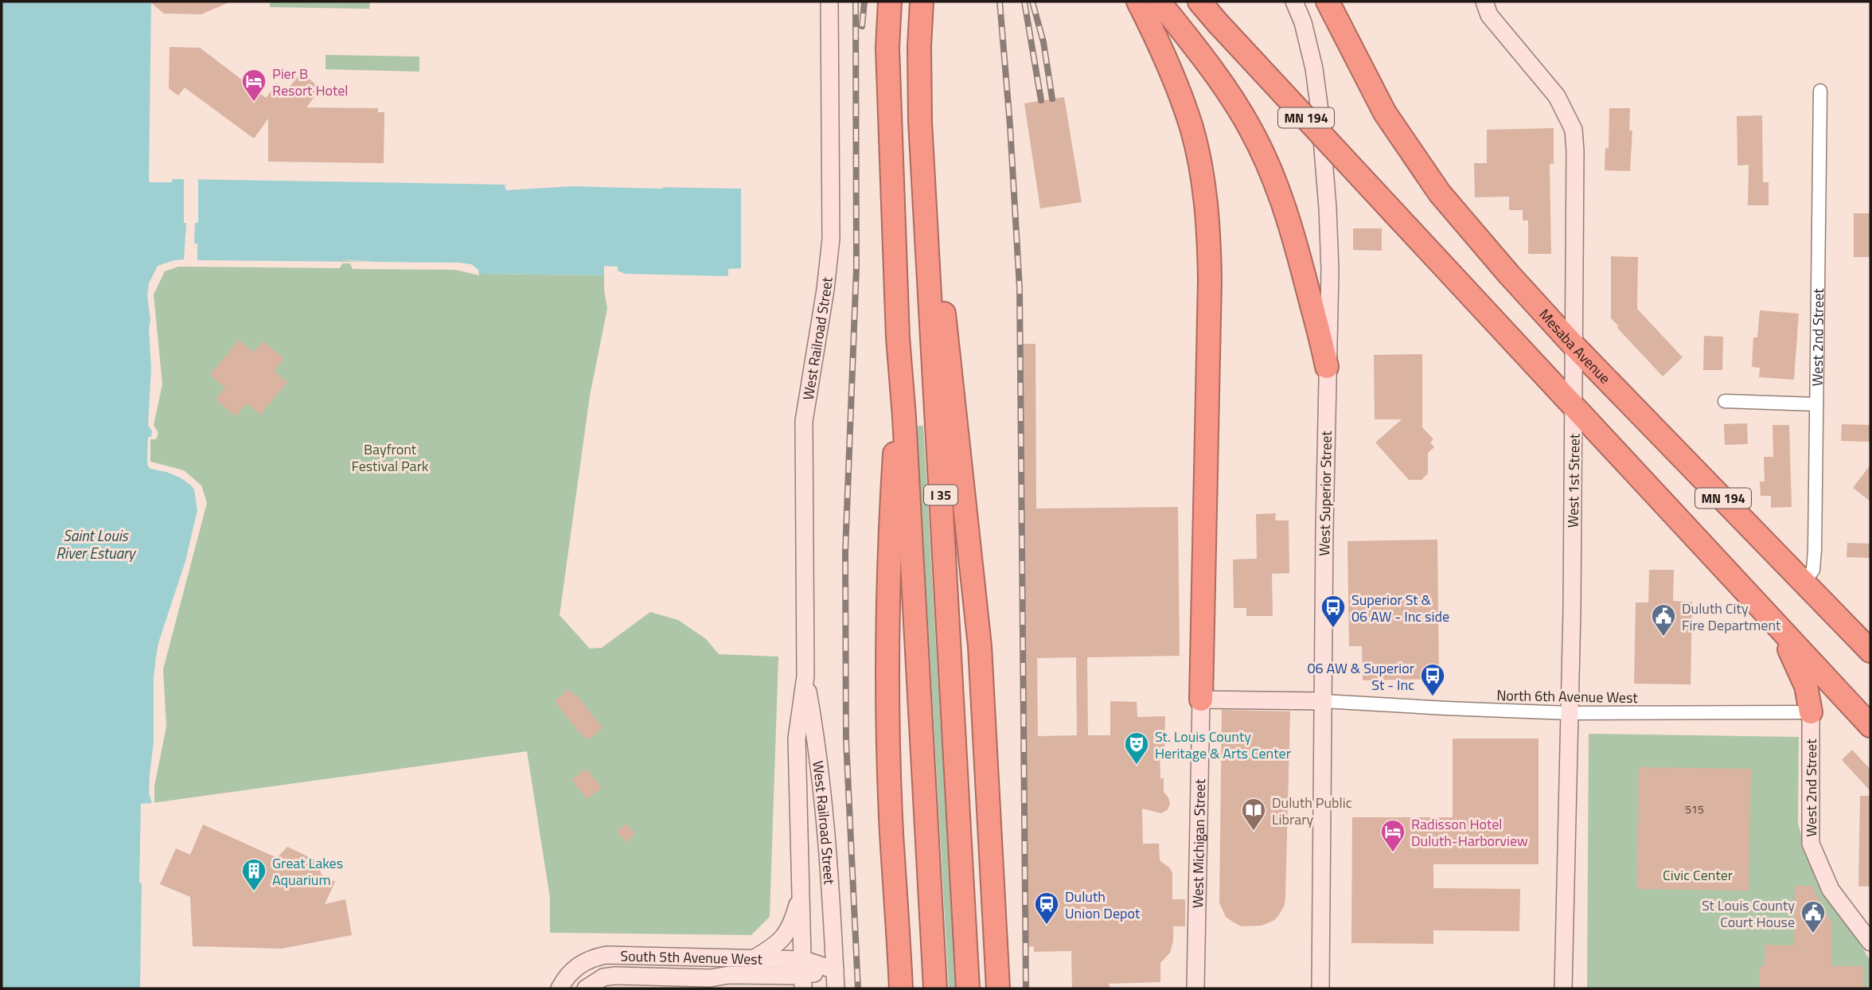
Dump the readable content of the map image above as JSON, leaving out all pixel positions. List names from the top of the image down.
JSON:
{
  "streets": {
    "highway": [
      "MN 194",
      "West 2nd Street",
      "Mesaba Avenue",
      "I 35"
    ],
    "street": [
      "West Railroad Street",
      "West 1st Street",
      "West Superior Street",
      "North 6th Avenue West",
      "West Michigan Street",
      "South 5th Avenue West"
    ]
  },
  "crossings": [
    ["MN 194", "West 2nd Street"],
    ["MN 194", "West 1st Street"],
    ["West 2nd Street", "Mesaba Avenue"],
    ["West 2nd Street", "North 6th Avenue West"],
    ["West Railroad Street", "South 5th Avenue West"],
    ["Mesaba Avenue", "West 1st Street"],
    ["West 1st Street", "North 6th Avenue West"],
    ["West Superior Street", "North 6th Avenue West"]
  ],
  "water": ["Saint Louis River Estuary"],
  "parks": ["Bayfront Festival Park", "Civic Center"],
  "places": {
    "hotel": ["Pier B Resort Hotel", "Radisson Hotel Duluth-Harborview"],
    "bus stop": ["Superior St & 06 AW - Inc side", "06 AW & Superior St - Inc"],
    "public building": ["Duluth City Fire Department", "St Louis County Court House"],
    "theatre": ["St. Louis County Heritage & Arts Center"],
    "library": ["Duluth Public Library"],
    "building": ["Great Lakes Aquarium"],
    "station": ["Duluth Union Depot"]
  },
  "house_numbers": ["515"]
}
